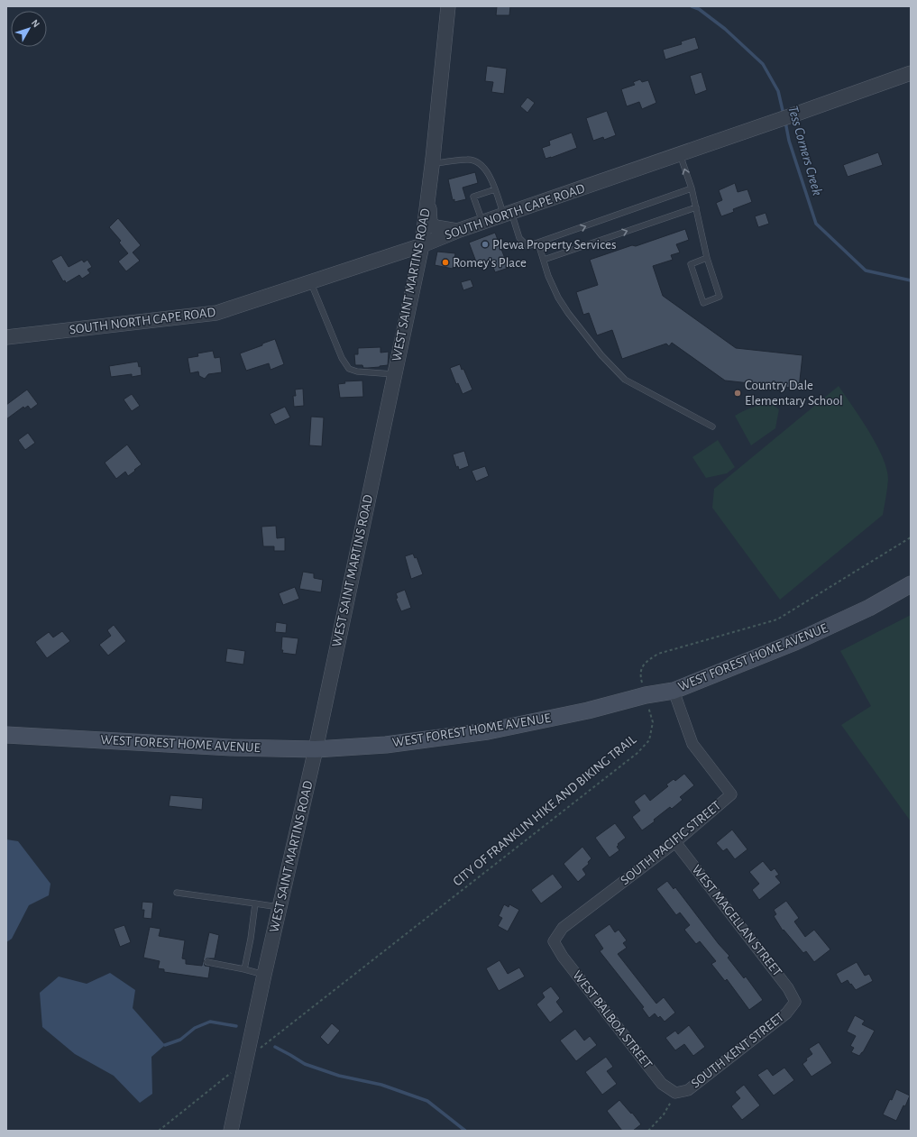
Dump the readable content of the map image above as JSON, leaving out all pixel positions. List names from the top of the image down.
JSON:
{
  "streets": {
    "main road": ["WEST FOREST HOME AVENUE"],
    "street": [
      "SOUTH NORTH CAPE ROAD",
      "WEST SAINT MARTINS ROAD",
      "SOUTH PACIFIC STREET",
      "WEST MAGELLAN STREET",
      "WEST BALBOA STREET",
      "SOUTH KENT STREET"
    ],
    "path": ["CITY OF FRANKLIN HIKE AND BIKING TRAIL"]
  },
  "crossings": [
    ["SOUTH NORTH CAPE ROAD", "WEST SAINT MARTINS ROAD"],
    ["WEST SAINT MARTINS ROAD", "WEST FOREST HOME AVENUE"],
    ["WEST FOREST HOME AVENUE", "CITY OF FRANKLIN HIKE AND BIKING TRAIL"],
    ["WEST FOREST HOME AVENUE", "SOUTH PACIFIC STREET"],
    ["SOUTH PACIFIC STREET", "WEST MAGELLAN STREET"],
    ["SOUTH PACIFIC STREET", "WEST BALBOA STREET"],
    ["WEST MAGELLAN STREET", "SOUTH KENT STREET"],
    ["WEST BALBOA STREET", "SOUTH KENT STREET"]
  ],
  "water": ["Tess Corners Creek"],
  "places": ["Plewa Property Services", "Romey's Place", "Country Dale Elementary School"],
  "north": "top right"
}
